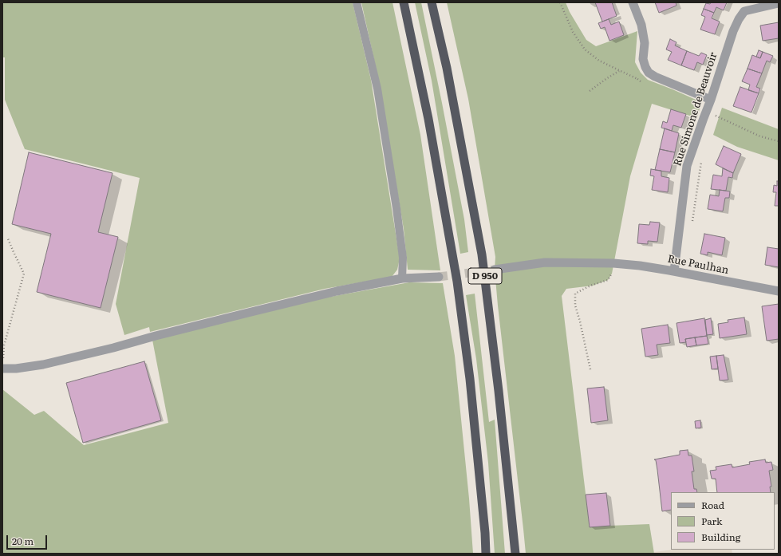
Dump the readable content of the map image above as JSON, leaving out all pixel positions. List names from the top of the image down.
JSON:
{
  "streets": {
    "highway": ["D 950"],
    "street": ["Rue Simone de Beauvoir", "Rue Paulhan"]
  },
  "crossings": [
    ["Rue Simone de Beauvoir", "Rue Paulhan"]
  ],
  "legend": ["Road", "Park", "Building"],
  "scale_bar": "20 m"
}
